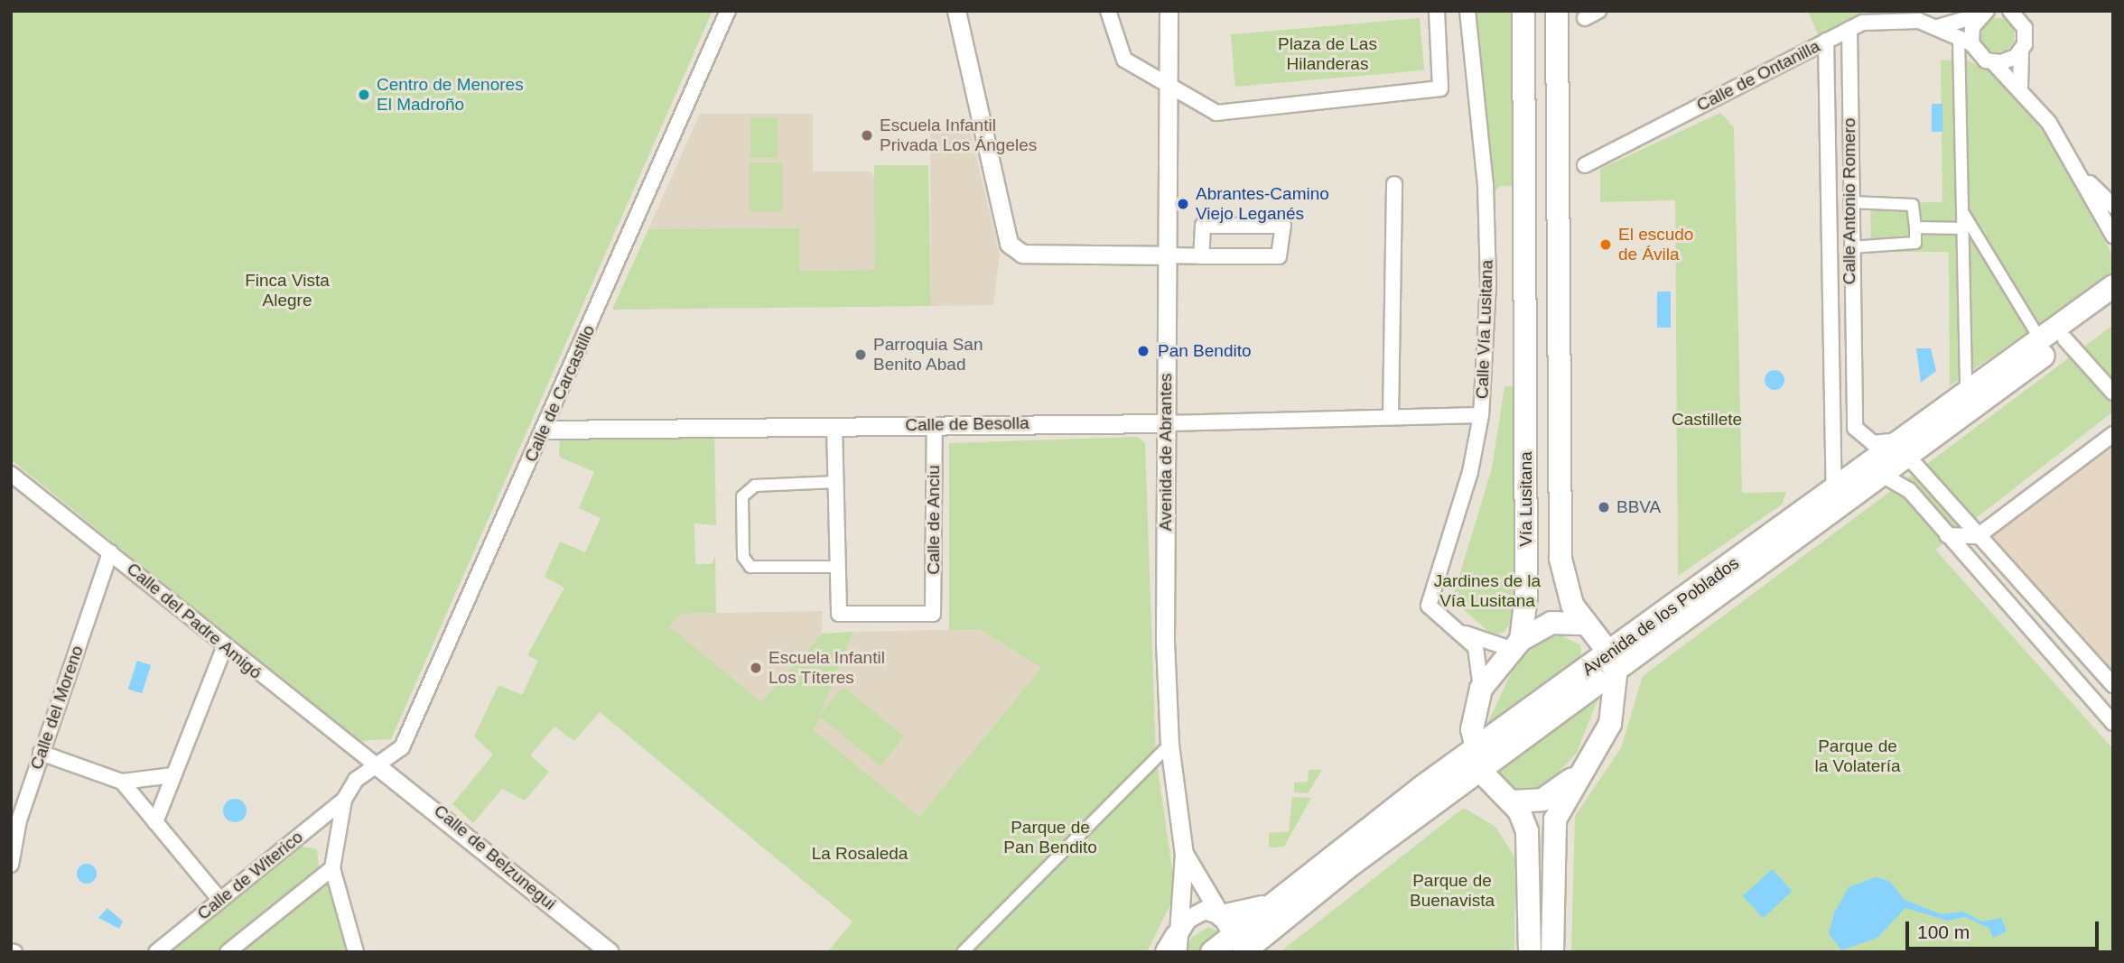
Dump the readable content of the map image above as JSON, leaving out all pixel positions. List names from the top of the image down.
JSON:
{
  "streets": {
    "main road": ["Vía Lusitana", "Avenida de los Poblados"],
    "street": [
      "Calle de Ontanilla",
      "Calle Antonio Romero",
      "Calle Vía Lusitana",
      "Calle de Carcastillo",
      "Calle de Besolla",
      "Avenida de Abrantes",
      "Calle de Anciu",
      "Calle del Padre Amigó",
      "Calle del Moreno",
      "Calle de Belzunegui",
      "Calle de Witerico"
    ]
  },
  "crossings": [
    ["Calle de Ontanilla", "Calle Antonio Romero"],
    ["Calle Antonio Romero", "Avenida de los Poblados"],
    ["Calle Vía Lusitana", "Calle de Besolla"],
    ["Calle Vía Lusitana", "Vía Lusitana"],
    ["Calle de Carcastillo", "Calle de Besolla"],
    ["Calle de Carcastillo", "Calle del Padre Amigó"],
    ["Calle de Carcastillo", "Calle de Belzunegui"],
    ["Calle de Carcastillo", "Calle de Witerico"],
    ["Calle de Besolla", "Avenida de Abrantes"],
    ["Calle de Besolla", "Calle de Anciu"],
    ["Avenida de Abrantes", "Avenida de los Poblados"],
    ["Vía Lusitana", "Avenida de los Poblados"],
    ["Calle del Padre Amigó", "Calle del Moreno"],
    ["Calle del Padre Amigó", "Calle de Belzunegui"]
  ],
  "parks": [
    "Plaza de Las Hilanderas",
    "Finca Vista Alegre",
    "Castillete",
    "Jardines de la Vía Lusitana",
    "Parque de la Volatería",
    "Parque de Pan Bendito",
    "La Rosaleda",
    "Parque de Buenavista"
  ],
  "places": [
    "Centro de Menores El Madroño",
    "Escuela Infantil Privada Los Ángeles",
    "Abrantes-Camino Viejo Leganés",
    "El escudo de Ávila",
    "Pan Bendito",
    "Parroquia San Benito Abad",
    "BBVA",
    "Escuela Infantil Los Títeres"
  ],
  "scale_bar": "100 m"
}
